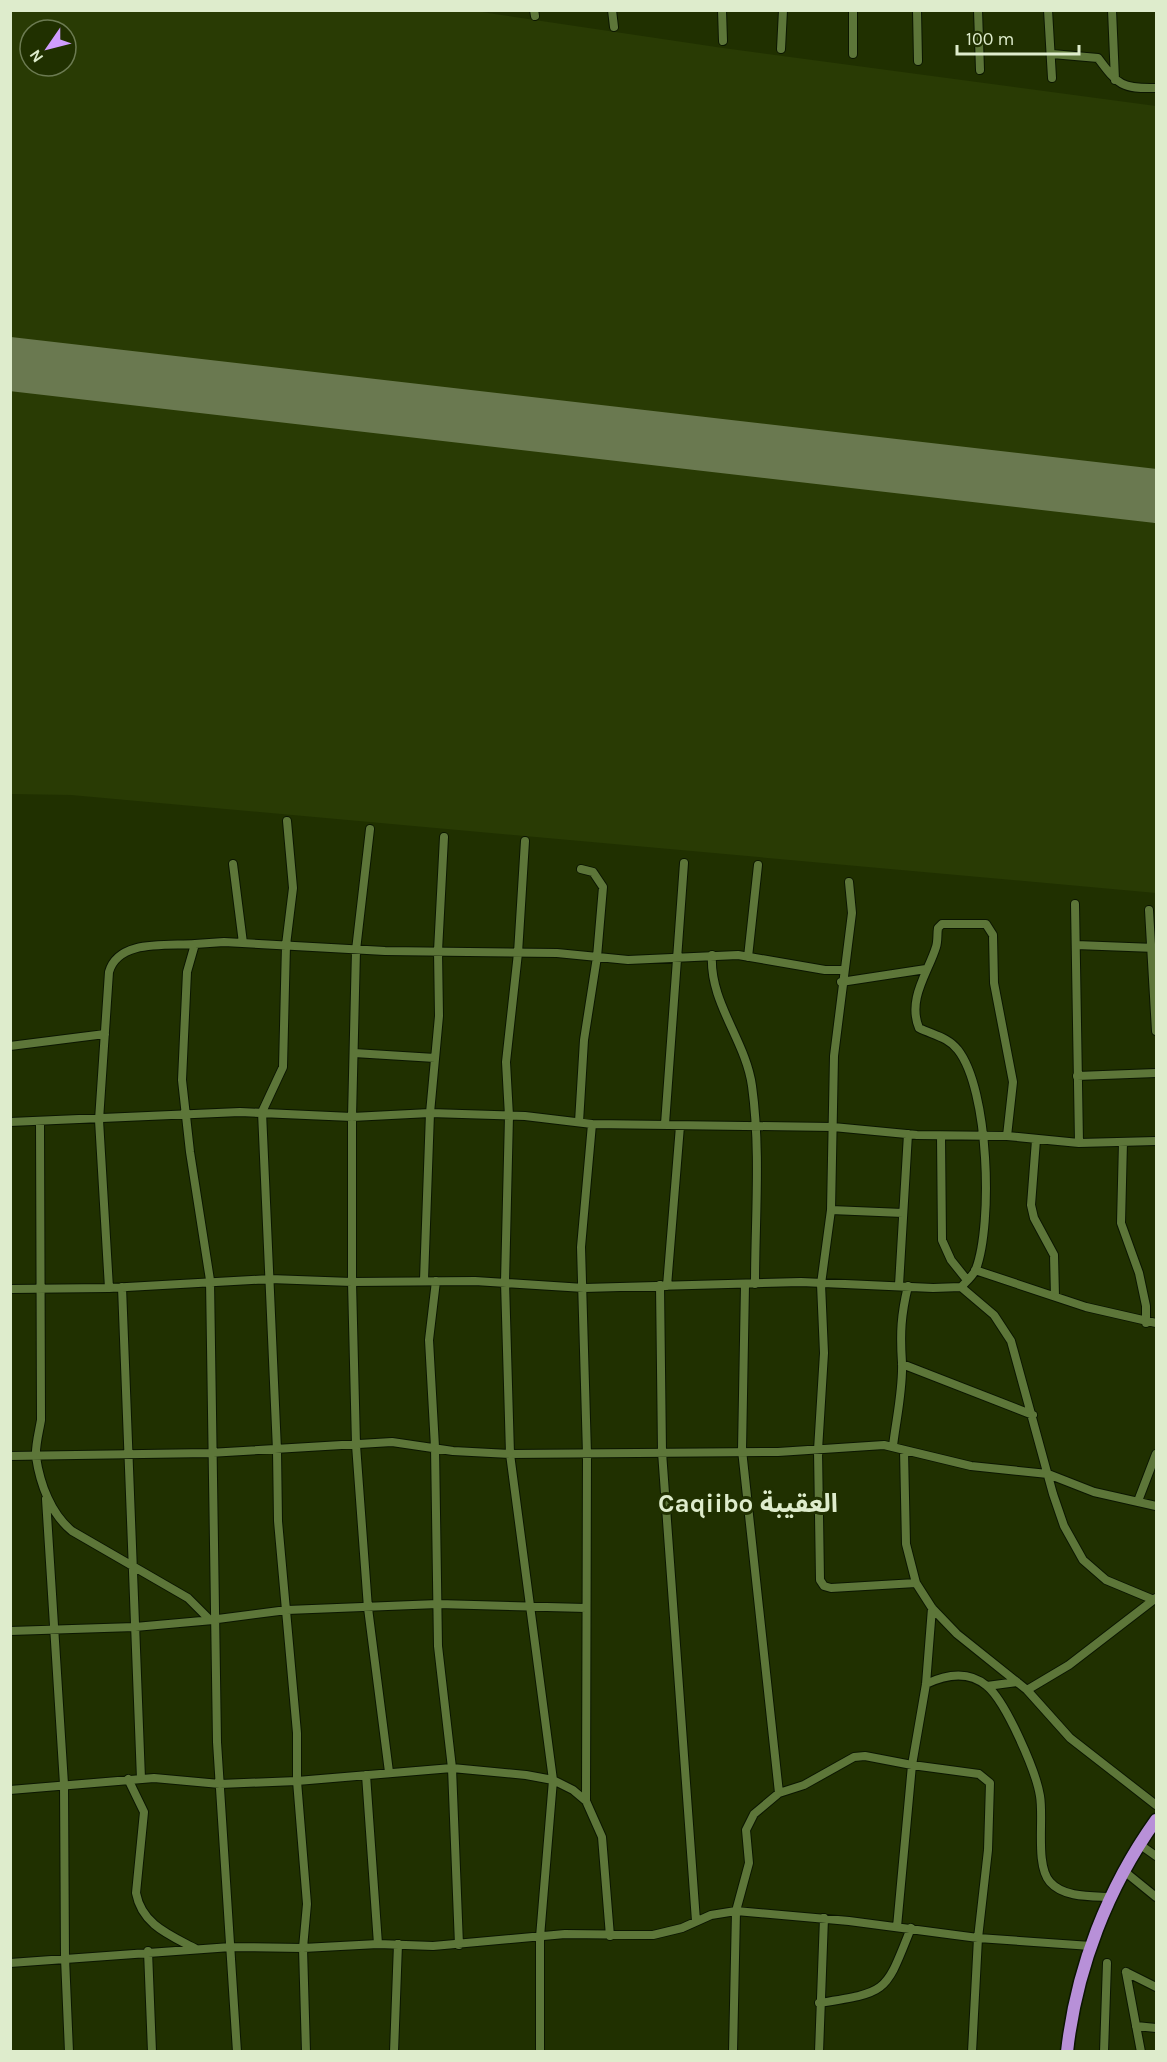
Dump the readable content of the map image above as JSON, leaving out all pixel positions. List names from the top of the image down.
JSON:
{
  "districts": ["Caqiibo العقيبة"],
  "scale_bar": "100 m",
  "north": "bottom left"
}
